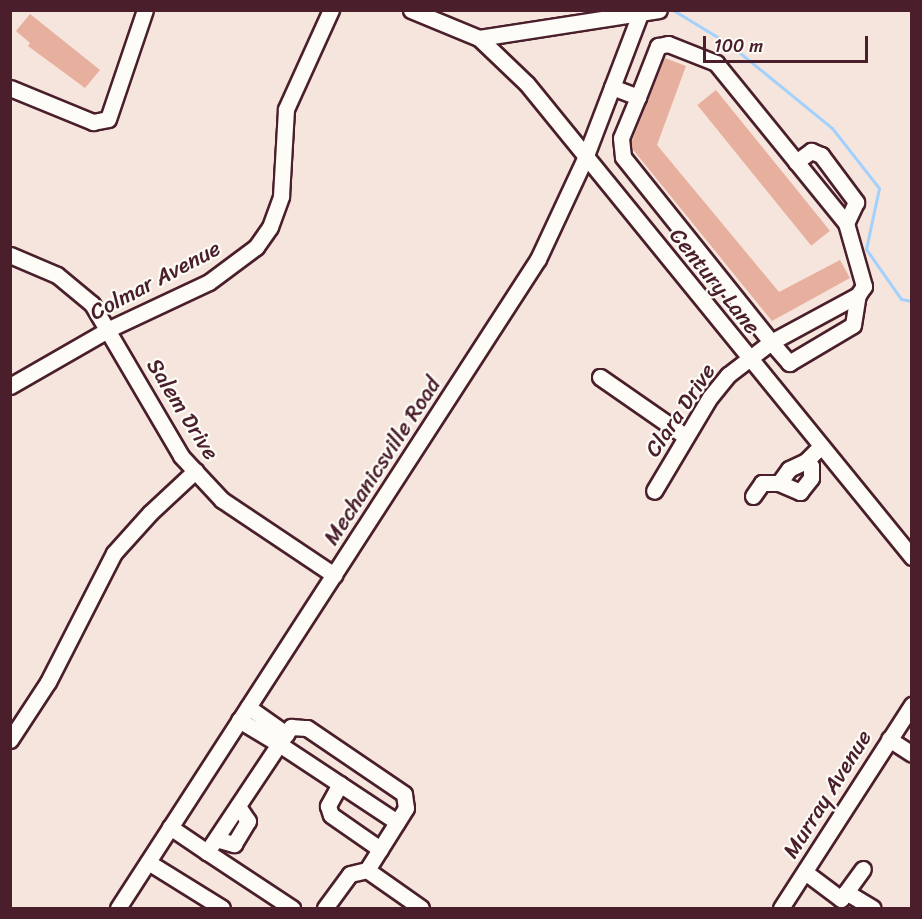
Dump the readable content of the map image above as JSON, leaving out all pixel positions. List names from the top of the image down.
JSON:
{
  "streets": {
    "street": [
      "Colmar Avenue",
      "Century Lane",
      "Salem Drive",
      "Clara Drive",
      "Mechanicsville Road",
      "Murray Avenue"
    ]
  },
  "crossings": [
    ["Colmar Avenue", "Salem Drive"],
    ["Century Lane", "Clara Drive"],
    ["Century Lane", "Mechanicsville Road"],
    ["Salem Drive", "Mechanicsville Road"]
  ],
  "scale_bar": "100 m"
}
